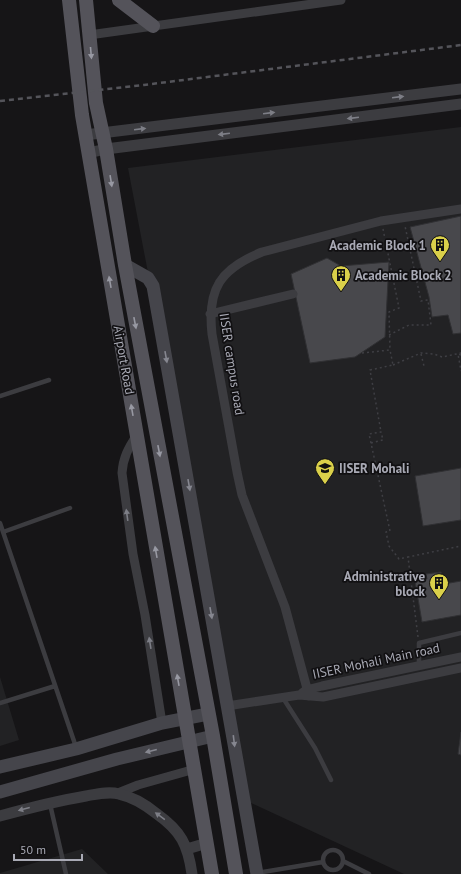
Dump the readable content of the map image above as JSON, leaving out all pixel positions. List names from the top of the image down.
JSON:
{
  "streets": {
    "main road": ["Airport Road"],
    "street": ["IISER campus road", "IISER Mohali Main road"]
  },
  "crossings": [
    ["IISER campus road", "IISER Mohali Main road"]
  ],
  "places": {
    "building": ["Academic Block 1", "Academic Block 2", "Administrative block"],
    "school or university": ["IISER Mohali"]
  },
  "scale_bar": "50 m"
}
